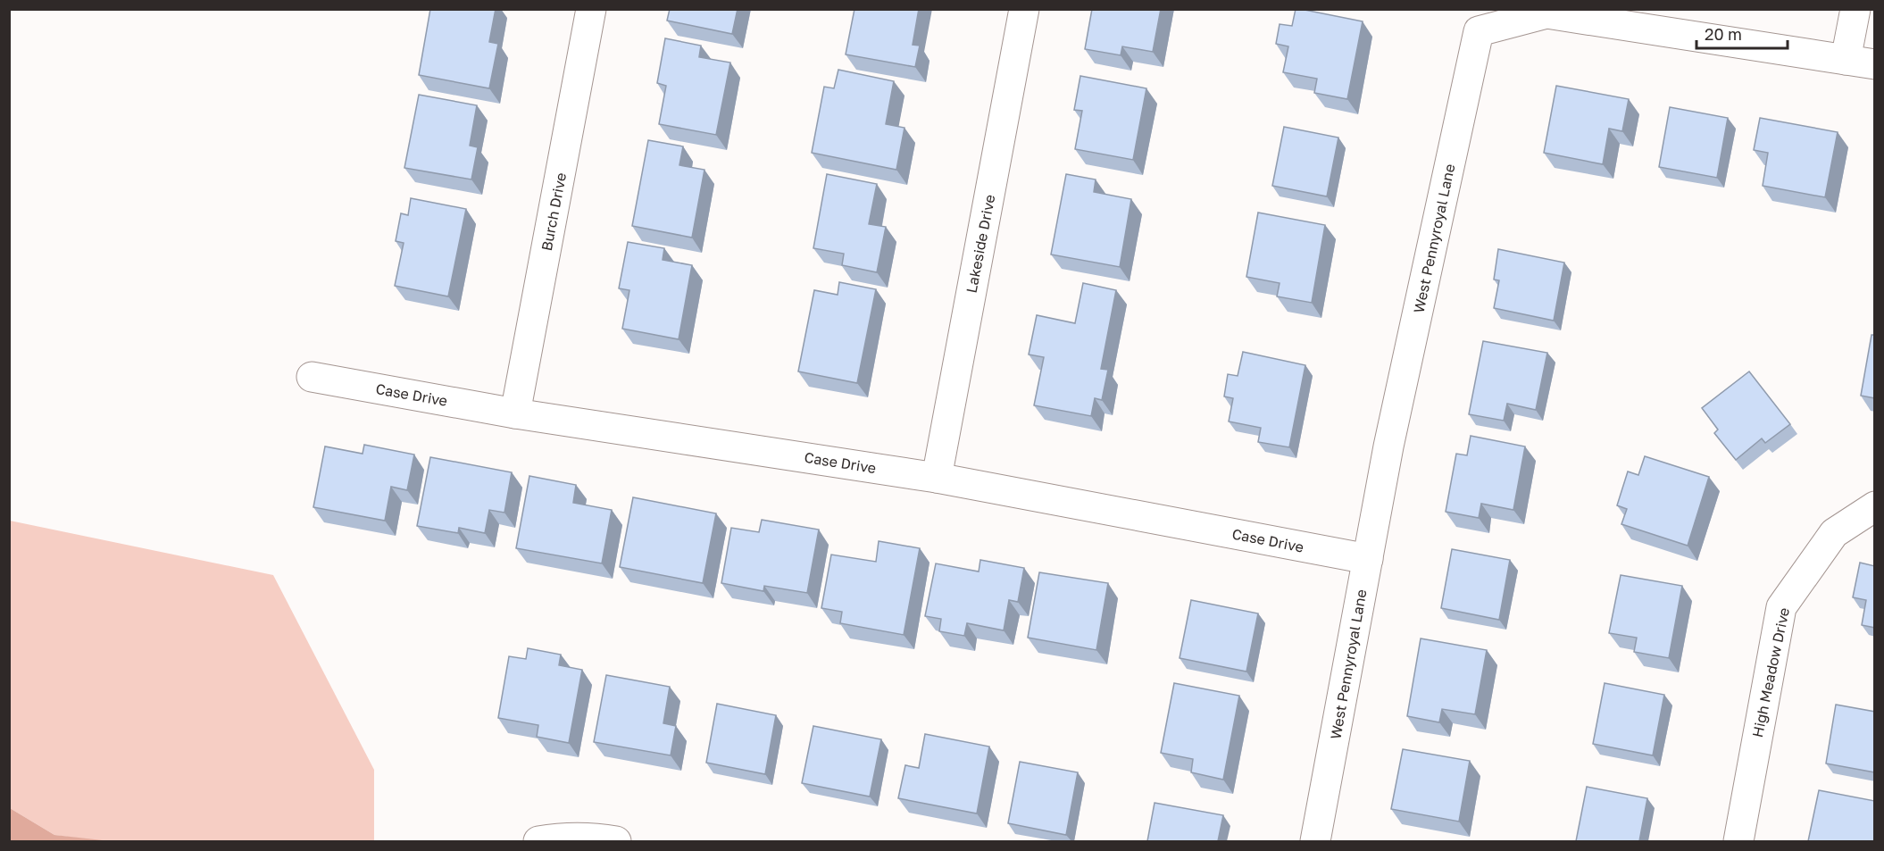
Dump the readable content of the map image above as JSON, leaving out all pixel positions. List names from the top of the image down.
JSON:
{
  "streets": {
    "street": [
      "Burch Drive",
      "West Pennyroyal Lane",
      "Lakeside Drive",
      "Case Drive",
      "High Meadow Drive"
    ]
  },
  "crossings": [
    ["Burch Drive", "Case Drive"],
    ["West Pennyroyal Lane", "Case Drive"],
    ["Lakeside Drive", "Case Drive"]
  ],
  "scale_bar": "20 m"
}
